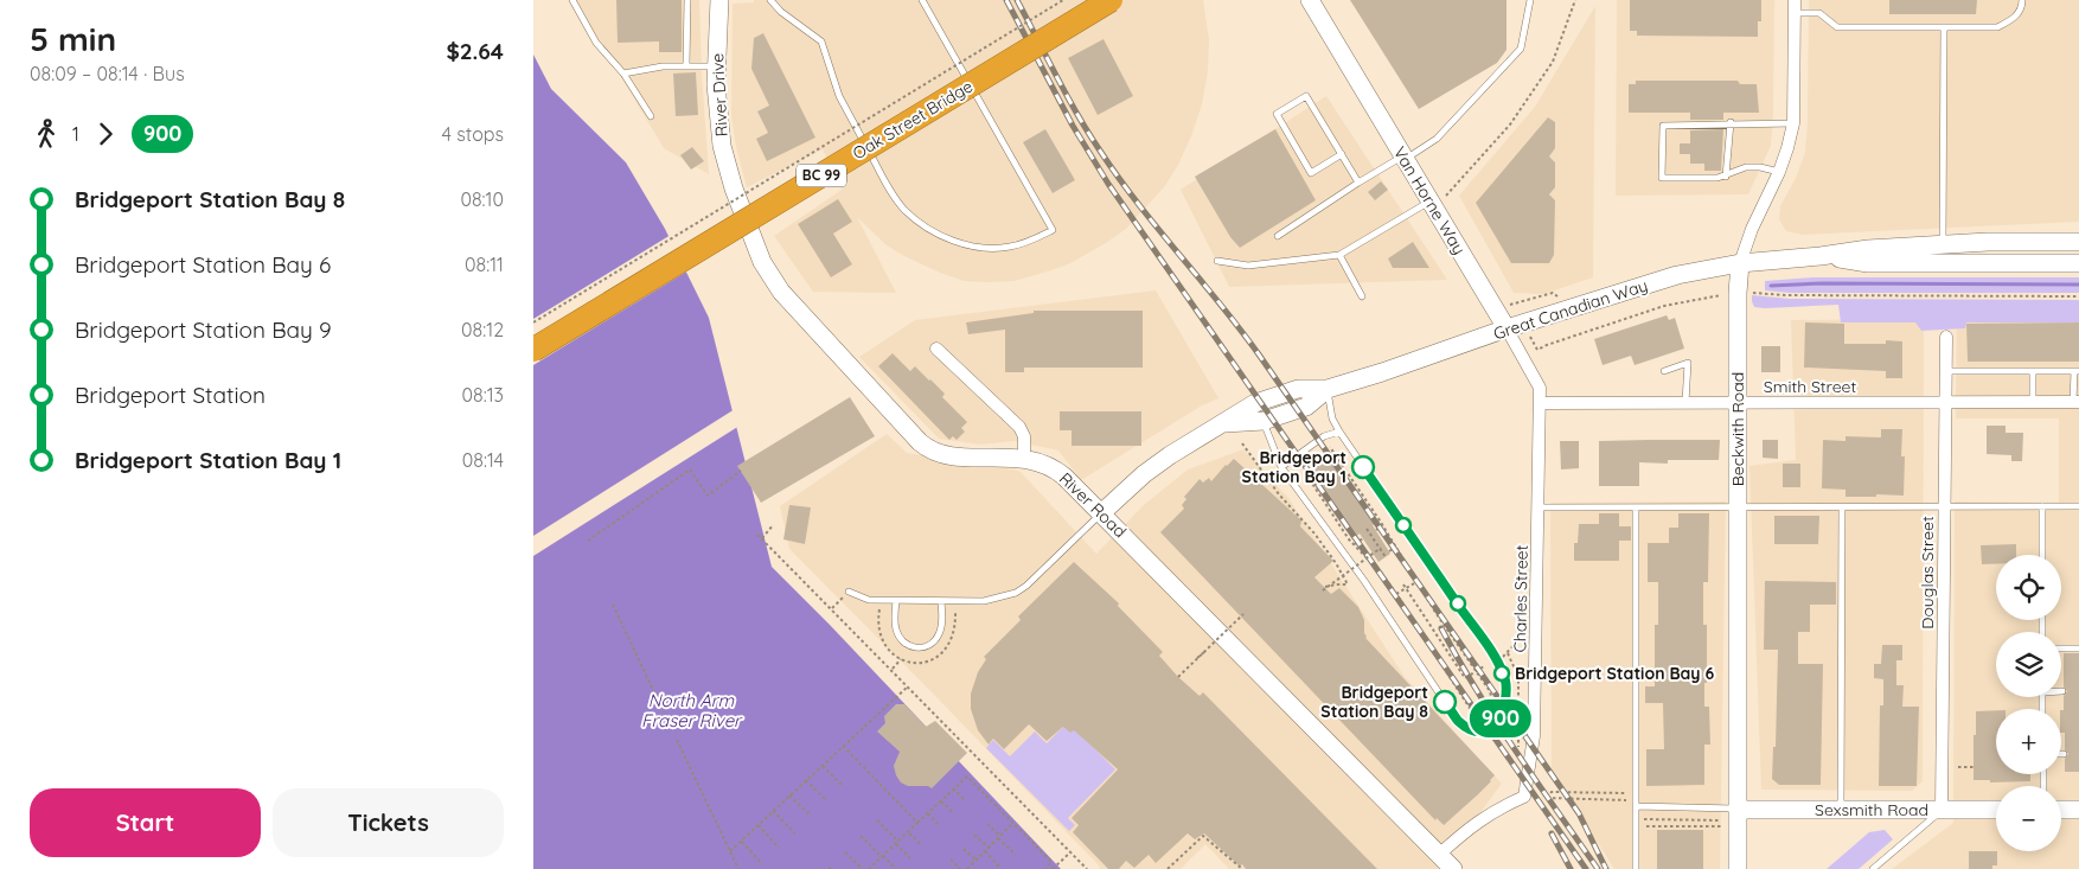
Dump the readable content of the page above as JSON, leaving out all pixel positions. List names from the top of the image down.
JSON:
{
  "streets": {
    "highway": ["Oak Street Bridge", "BC 99"],
    "street": [
      "River Drive",
      "Van Horne Way",
      "Great Canadian Way",
      "Smith Street",
      "Beckwith Road",
      "River Road",
      "Douglas Street",
      "Charles Street",
      "Sexsmith Road"
    ]
  },
  "crossings": [
    ["River Drive", "River Road"],
    ["Van Horne Way", "Great Canadian Way"],
    ["Van Horne Way", "Smith Street"],
    ["Van Horne Way", "Charles Street"],
    ["Great Canadian Way", "Beckwith Road"],
    ["Great Canadian Way", "River Road"],
    ["Smith Street", "Beckwith Road"],
    ["Smith Street", "Douglas Street"],
    ["Smith Street", "Charles Street"],
    ["Beckwith Road", "Sexsmith Road"],
    ["River Road", "Charles Street"],
    ["Douglas Street", "Sexsmith Road"]
  ],
  "water": ["North Arm Fraser River"],
  "places": ["Bridgeport Station Bay 1", "Bridgeport Station Bay 6", "Bridgeport Station Bay 8"],
  "lines": ["bus line 900"],
  "page": {
    "heading": ["5 min", "08:09 – 08:14 · Bus", "$2.64"],
    "on_map": "900",
    "legs": ["1", "900", "4 stops"],
    "list": [
      {
        "name": "Bridgeport Station Bay 8",
        "value": "08:10"
      },
      {
        "name": "Bridgeport Station Bay 6",
        "value": "08:11"
      },
      {
        "name": "Bridgeport Station Bay 9",
        "value": "08:12"
      },
      {
        "name": "Bridgeport Station",
        "value": "08:13"
      },
      {
        "name": "Bridgeport Station Bay 1",
        "value": "08:14"
      }
    ],
    "map_buttons": ["+", "−"],
    "buttons": ["Start", "Tickets"]
  }
}
